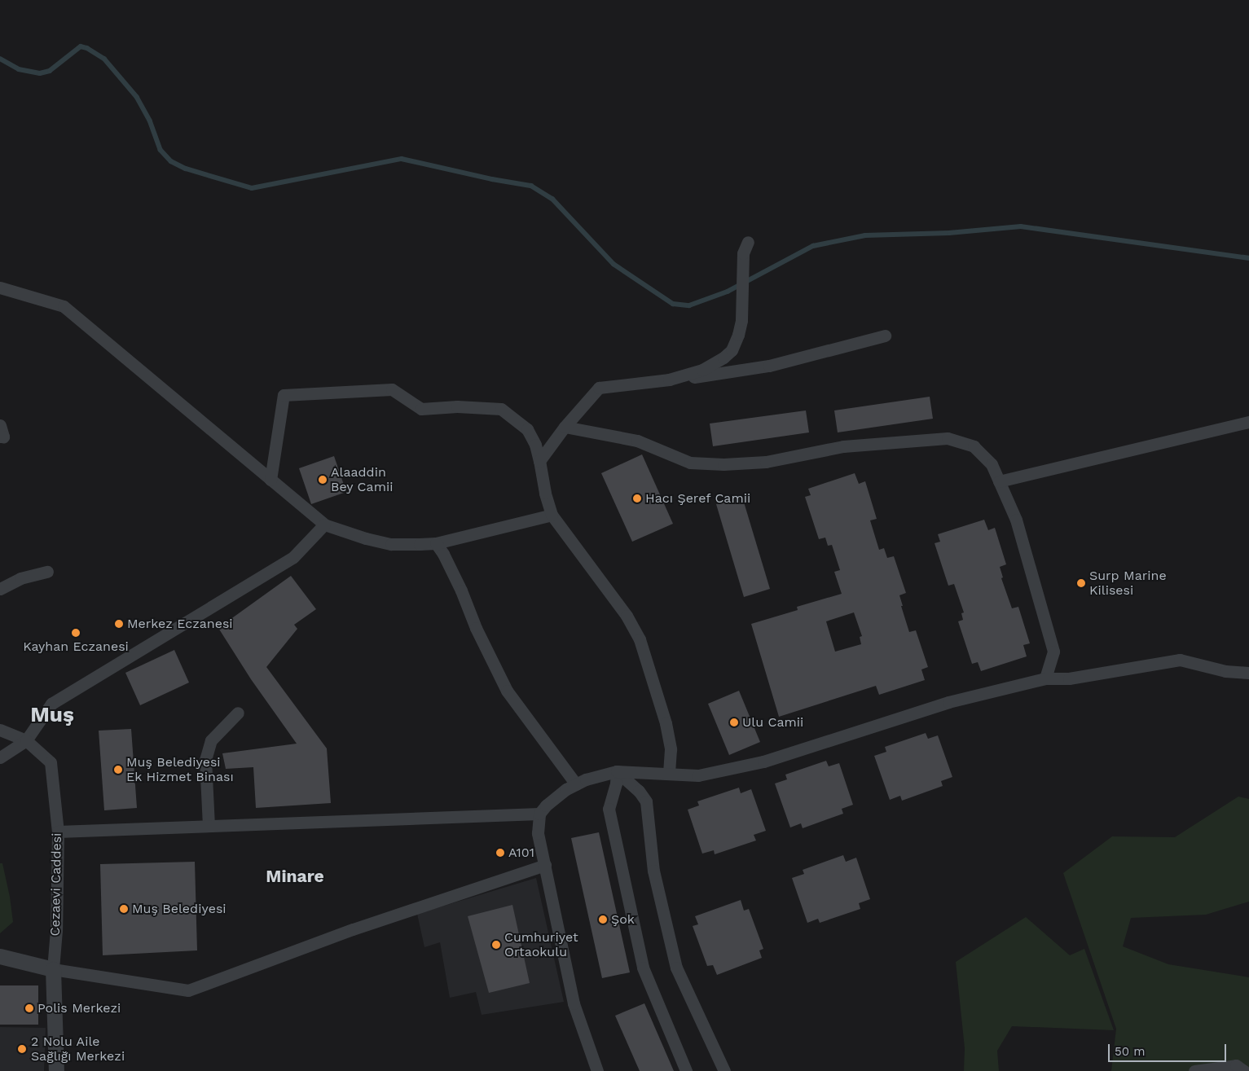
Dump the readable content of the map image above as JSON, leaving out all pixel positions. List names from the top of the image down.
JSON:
{
  "streets": {
    "street": ["Cezaevi Caddesi"]
  },
  "districts": ["Muş", "Minare"],
  "places": [
    "Alaaddin Bey Camii",
    "Hacı Şeref Camii",
    "Surp Marine Kilisesi",
    "Merkez Eczanesi",
    "Kayhan Eczanesi",
    "Ulu Camii",
    "Muş Belediyesi Ek Hizmet Binası",
    "A101",
    "Muş Belediyesi",
    "Şok",
    "Cumhuriyet Ortaokulu",
    "Polis Merkezi",
    "2 Nolu Aile Sağlığı Merkezi"
  ],
  "scale_bar": "50 m"
}
